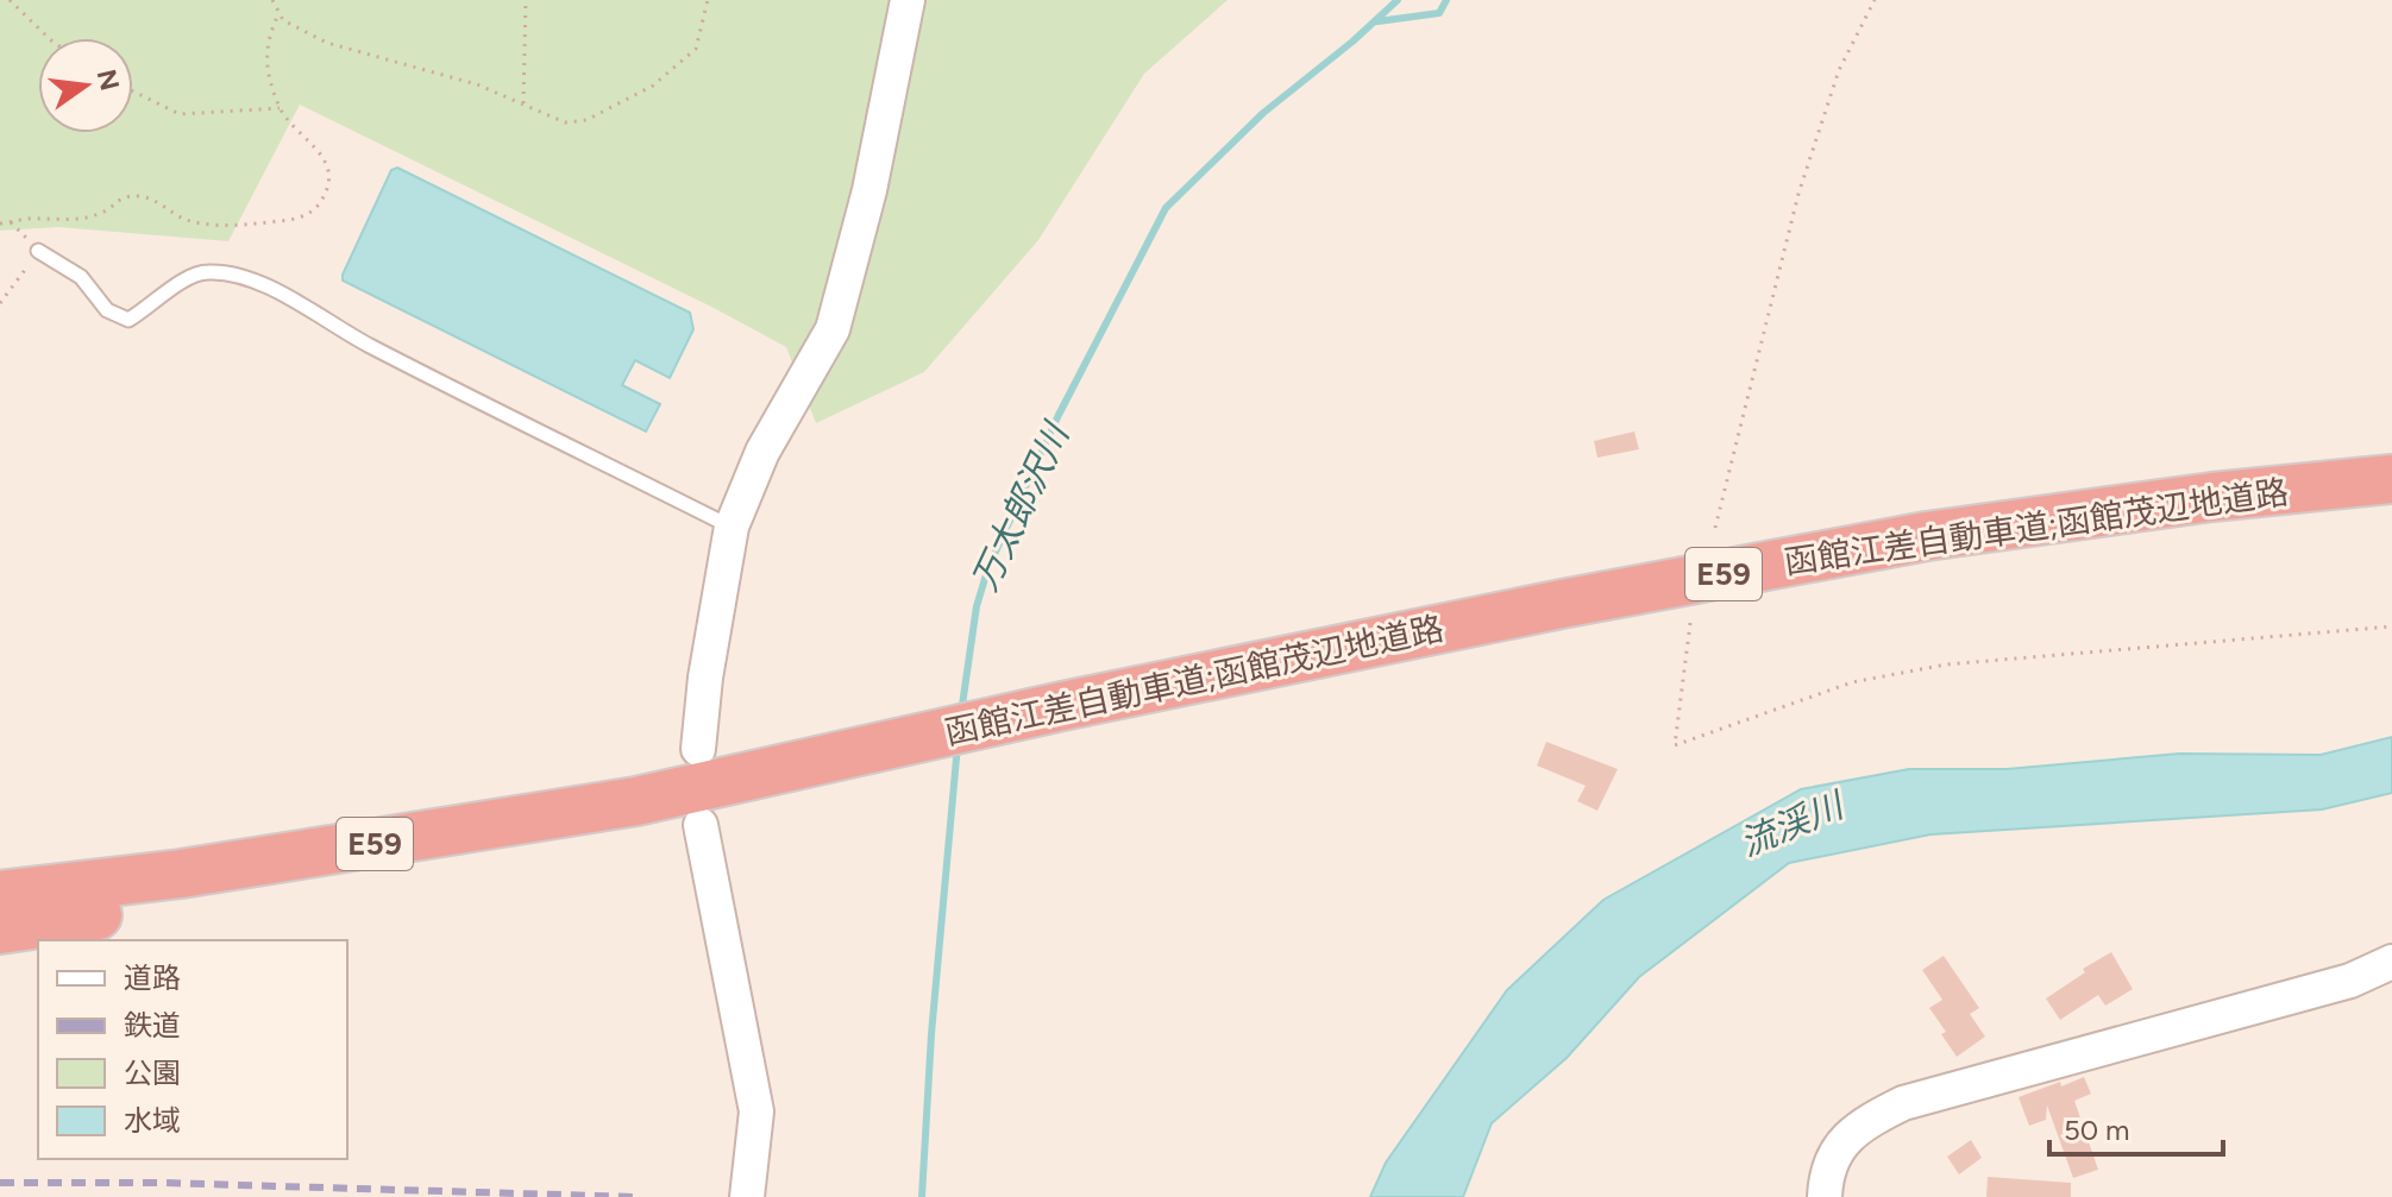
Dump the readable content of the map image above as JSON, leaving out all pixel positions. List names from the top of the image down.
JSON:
{
  "streets": {
    "highway": ["函館江差自動車道;函館茂辺地道路", "E59"]
  },
  "water": ["万太郎沢川", "流渓川"],
  "legend": [
    "道路",
    "鉄道",
    "公園",
    "水域"
  ],
  "scale_bar": "50 m",
  "north": "right"
}
